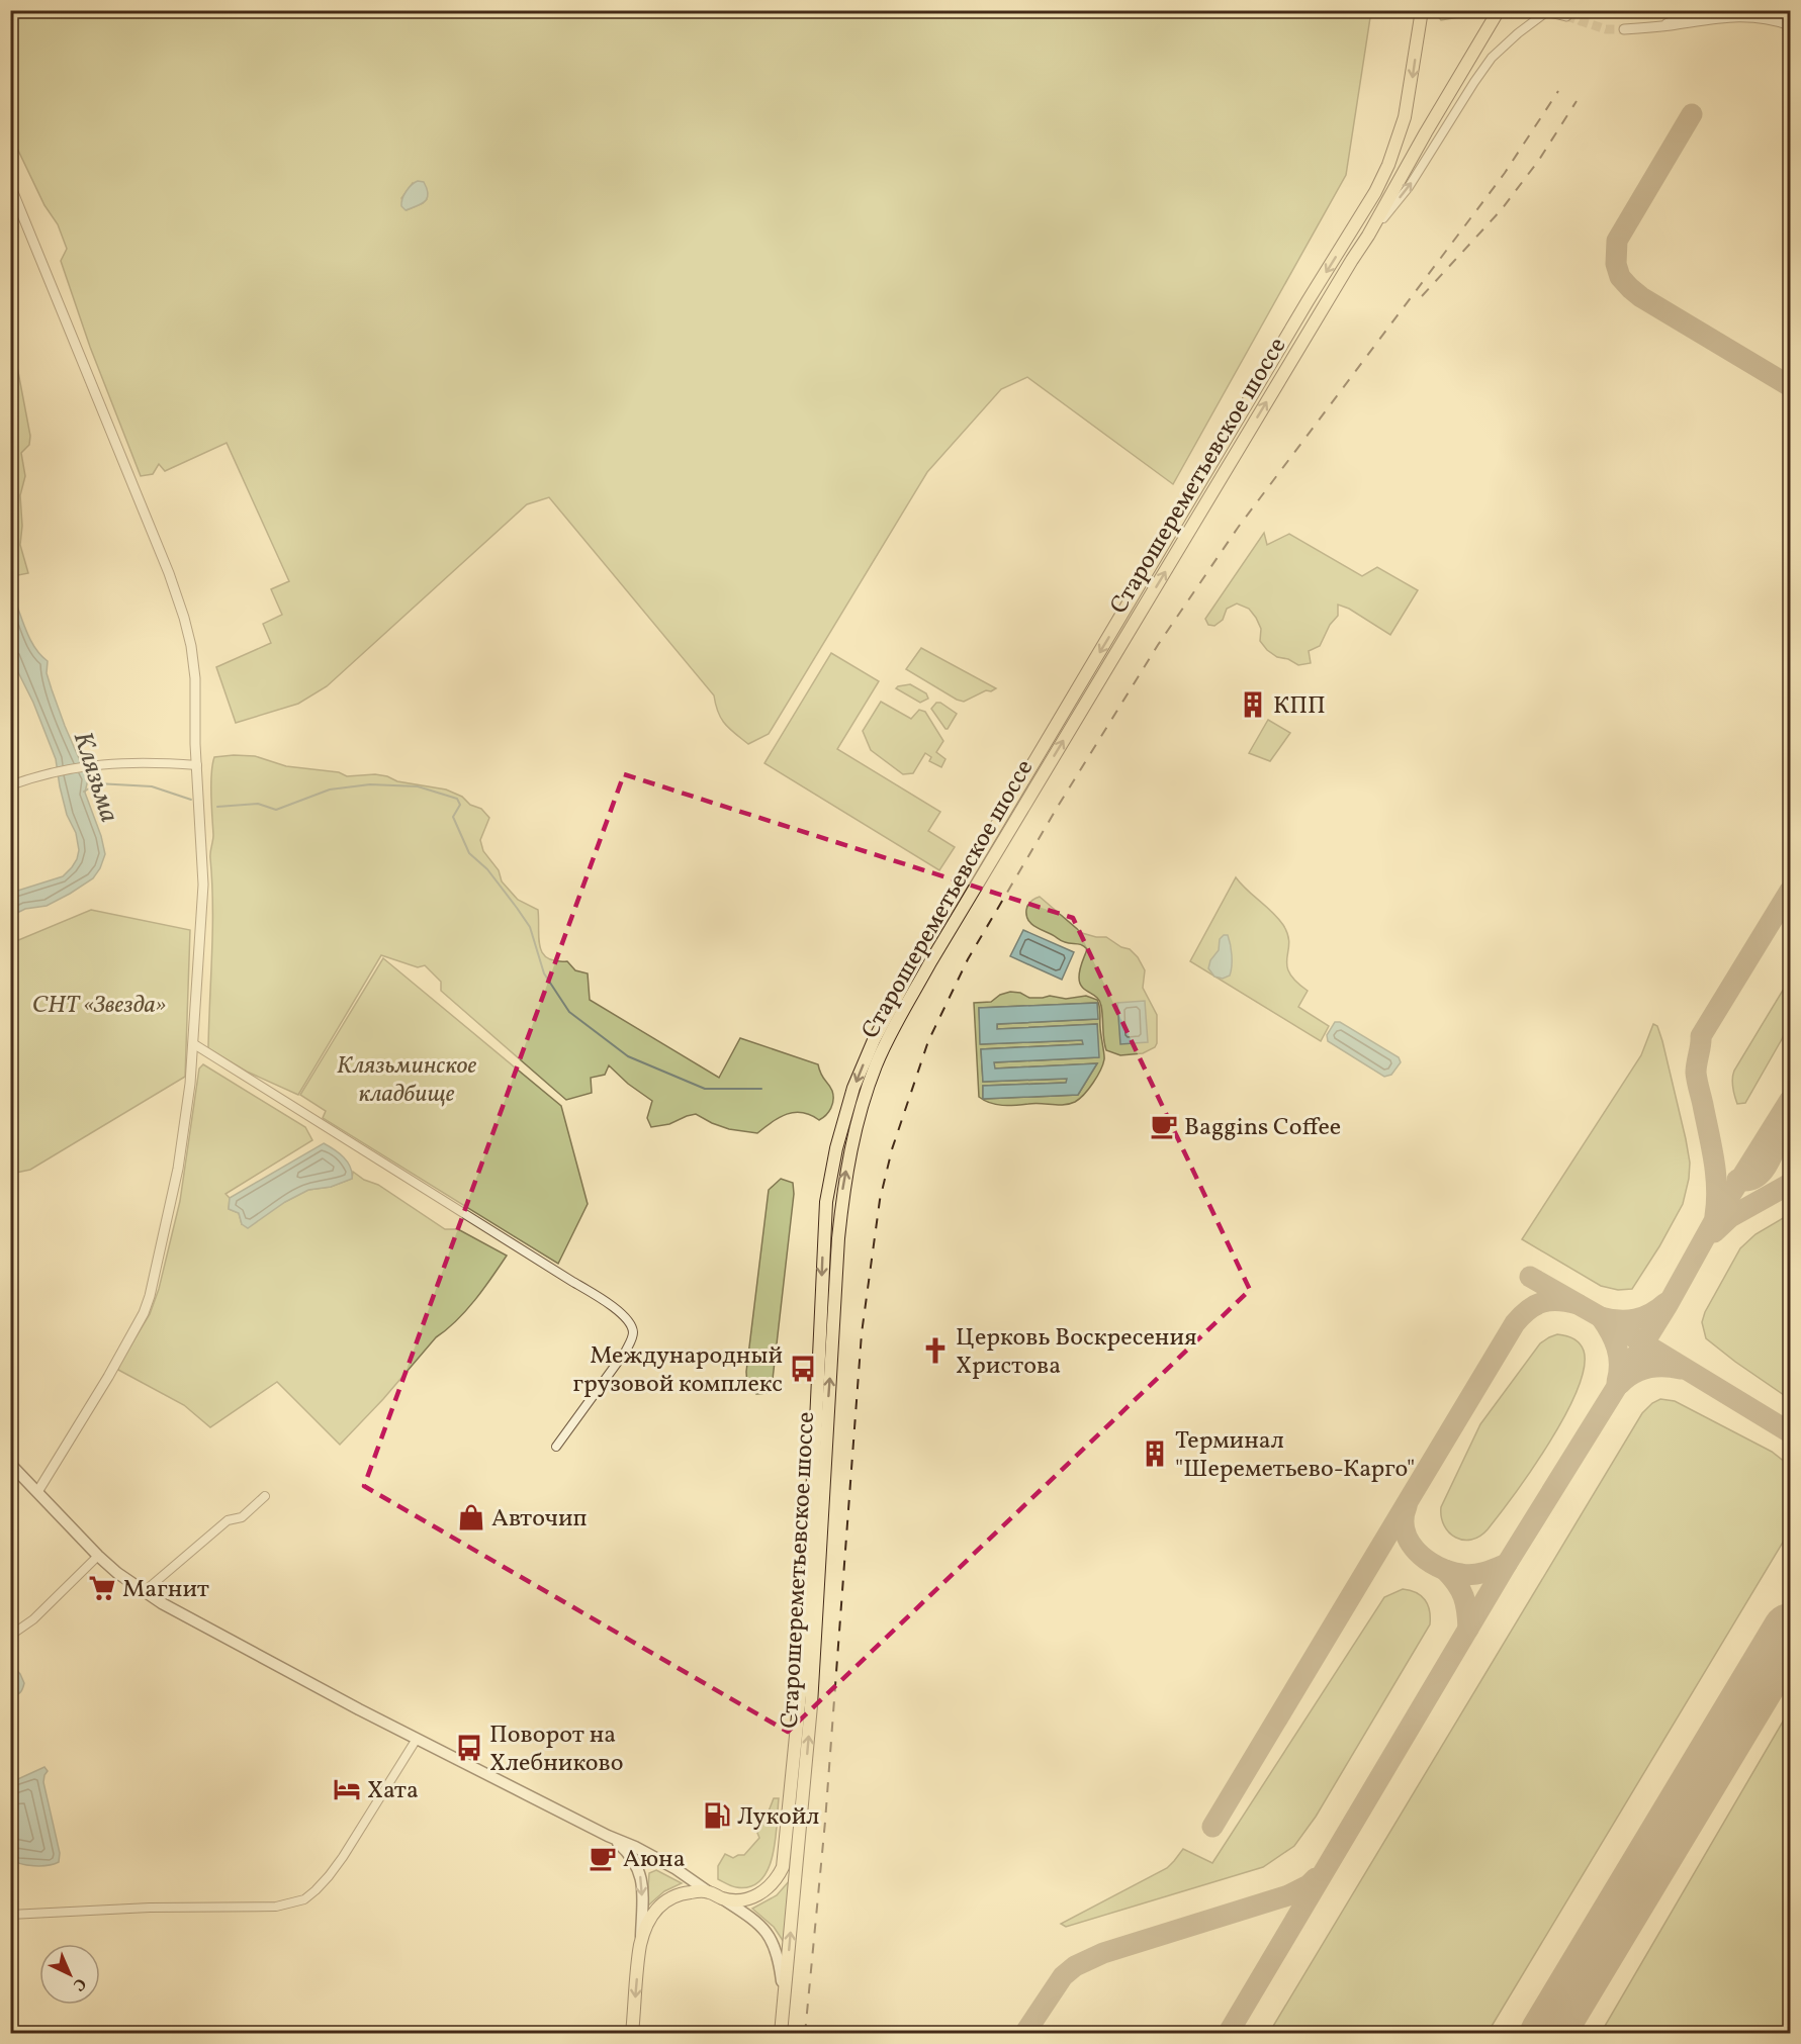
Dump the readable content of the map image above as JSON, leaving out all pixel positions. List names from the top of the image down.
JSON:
{
  "streets": {
    "main road": ["Старошереметьевское шоссе"]
  },
  "water": ["Клязьма"],
  "parks": ["СНТ «Звезда»", "Клязьминское кладбище"],
  "places": {
    "building": ["КПП", "Терминал \"Шереметьево-Карго\""],
    "cafe": ["Baggins Coffee", "Аюна"],
    "church": ["Церковь Воскресения Христова"],
    "bus stop": ["Международный грузовой комплекс", "Поворот на Хлебниково"],
    "shop": ["Авточип"],
    "supermarket": ["Магнит"],
    "hotel": ["Хата"],
    "fuel station": ["Лукойл"]
  },
  "north": "bottom right"
}
